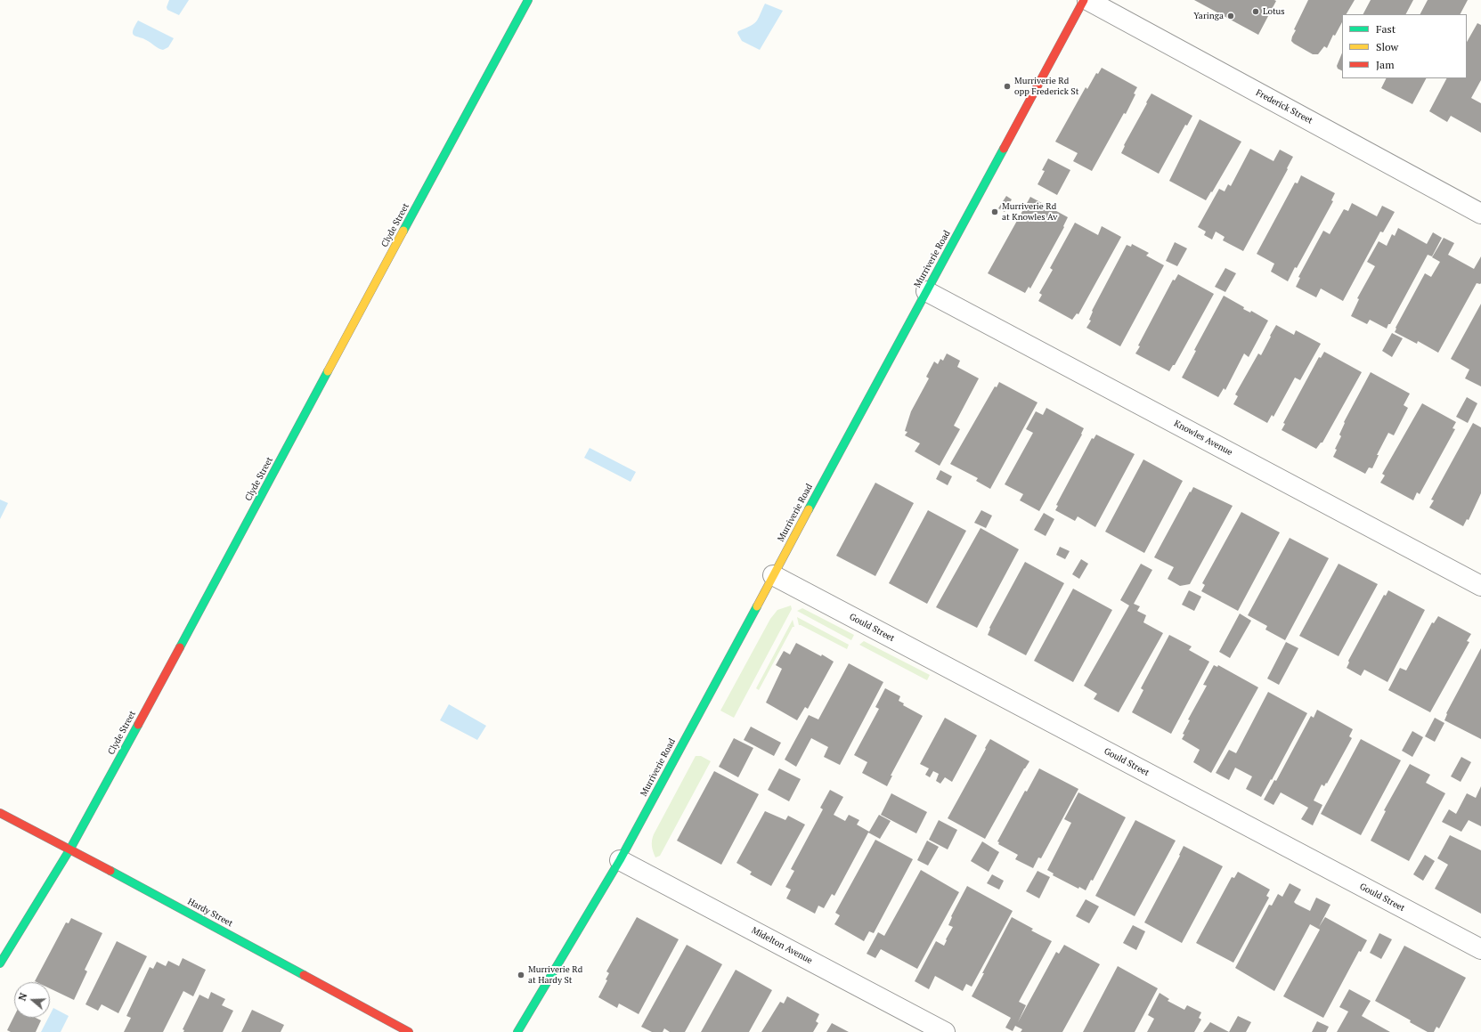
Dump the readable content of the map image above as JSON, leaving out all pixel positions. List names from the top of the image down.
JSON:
{
  "streets": {
    "street": [
      "Frederick Street",
      "Clyde Street",
      "Murriverie Road",
      "Knowles Avenue",
      "Gould Street",
      "Hardy Street",
      "Midelton Avenue"
    ]
  },
  "crossings": [
    ["Clyde Street", "Hardy Street"],
    ["Murriverie Road", "Knowles Avenue"],
    ["Murriverie Road", "Gould Street"],
    ["Murriverie Road", "Midelton Avenue"]
  ],
  "places": [
    "Lotus",
    "Yaringa",
    "Murriverie Rd opp Frederick St",
    "Murriverie Rd at Knowles Av",
    "Murriverie Rd at Hardy St"
  ],
  "legend": ["Fast", "Slow", "Jam"],
  "north": "left"
}
